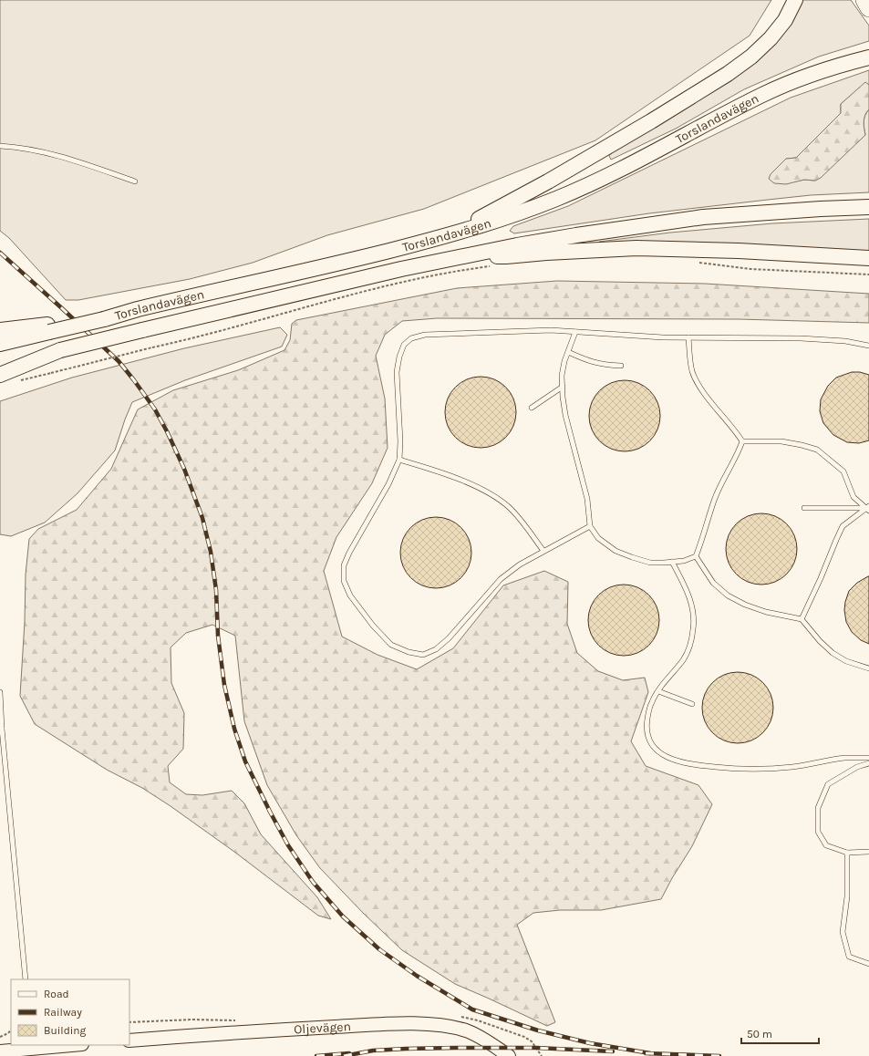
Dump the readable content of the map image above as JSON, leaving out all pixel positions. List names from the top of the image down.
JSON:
{
  "streets": {
    "main road": ["Torslandavägen"],
    "street": ["Oljevägen"]
  },
  "legend": ["Road", "Railway", "Building"],
  "scale_bar": "50 m"
}
